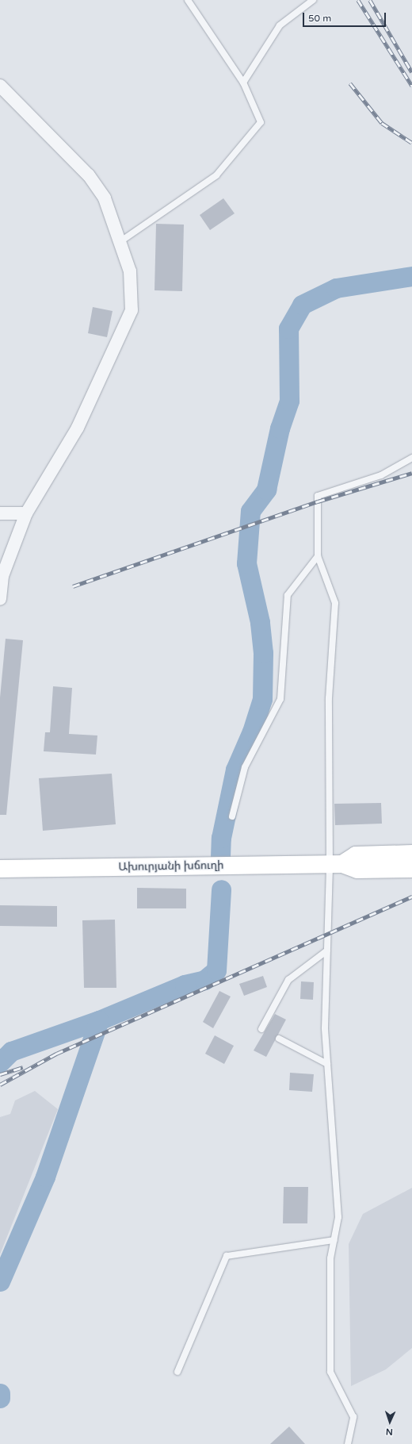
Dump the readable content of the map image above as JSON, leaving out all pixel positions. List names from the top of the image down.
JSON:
{
  "streets": {
    "main road": ["Ախուրյանի խճուղի"]
  },
  "scale_bar": "50 m",
  "north": "bottom"
}
